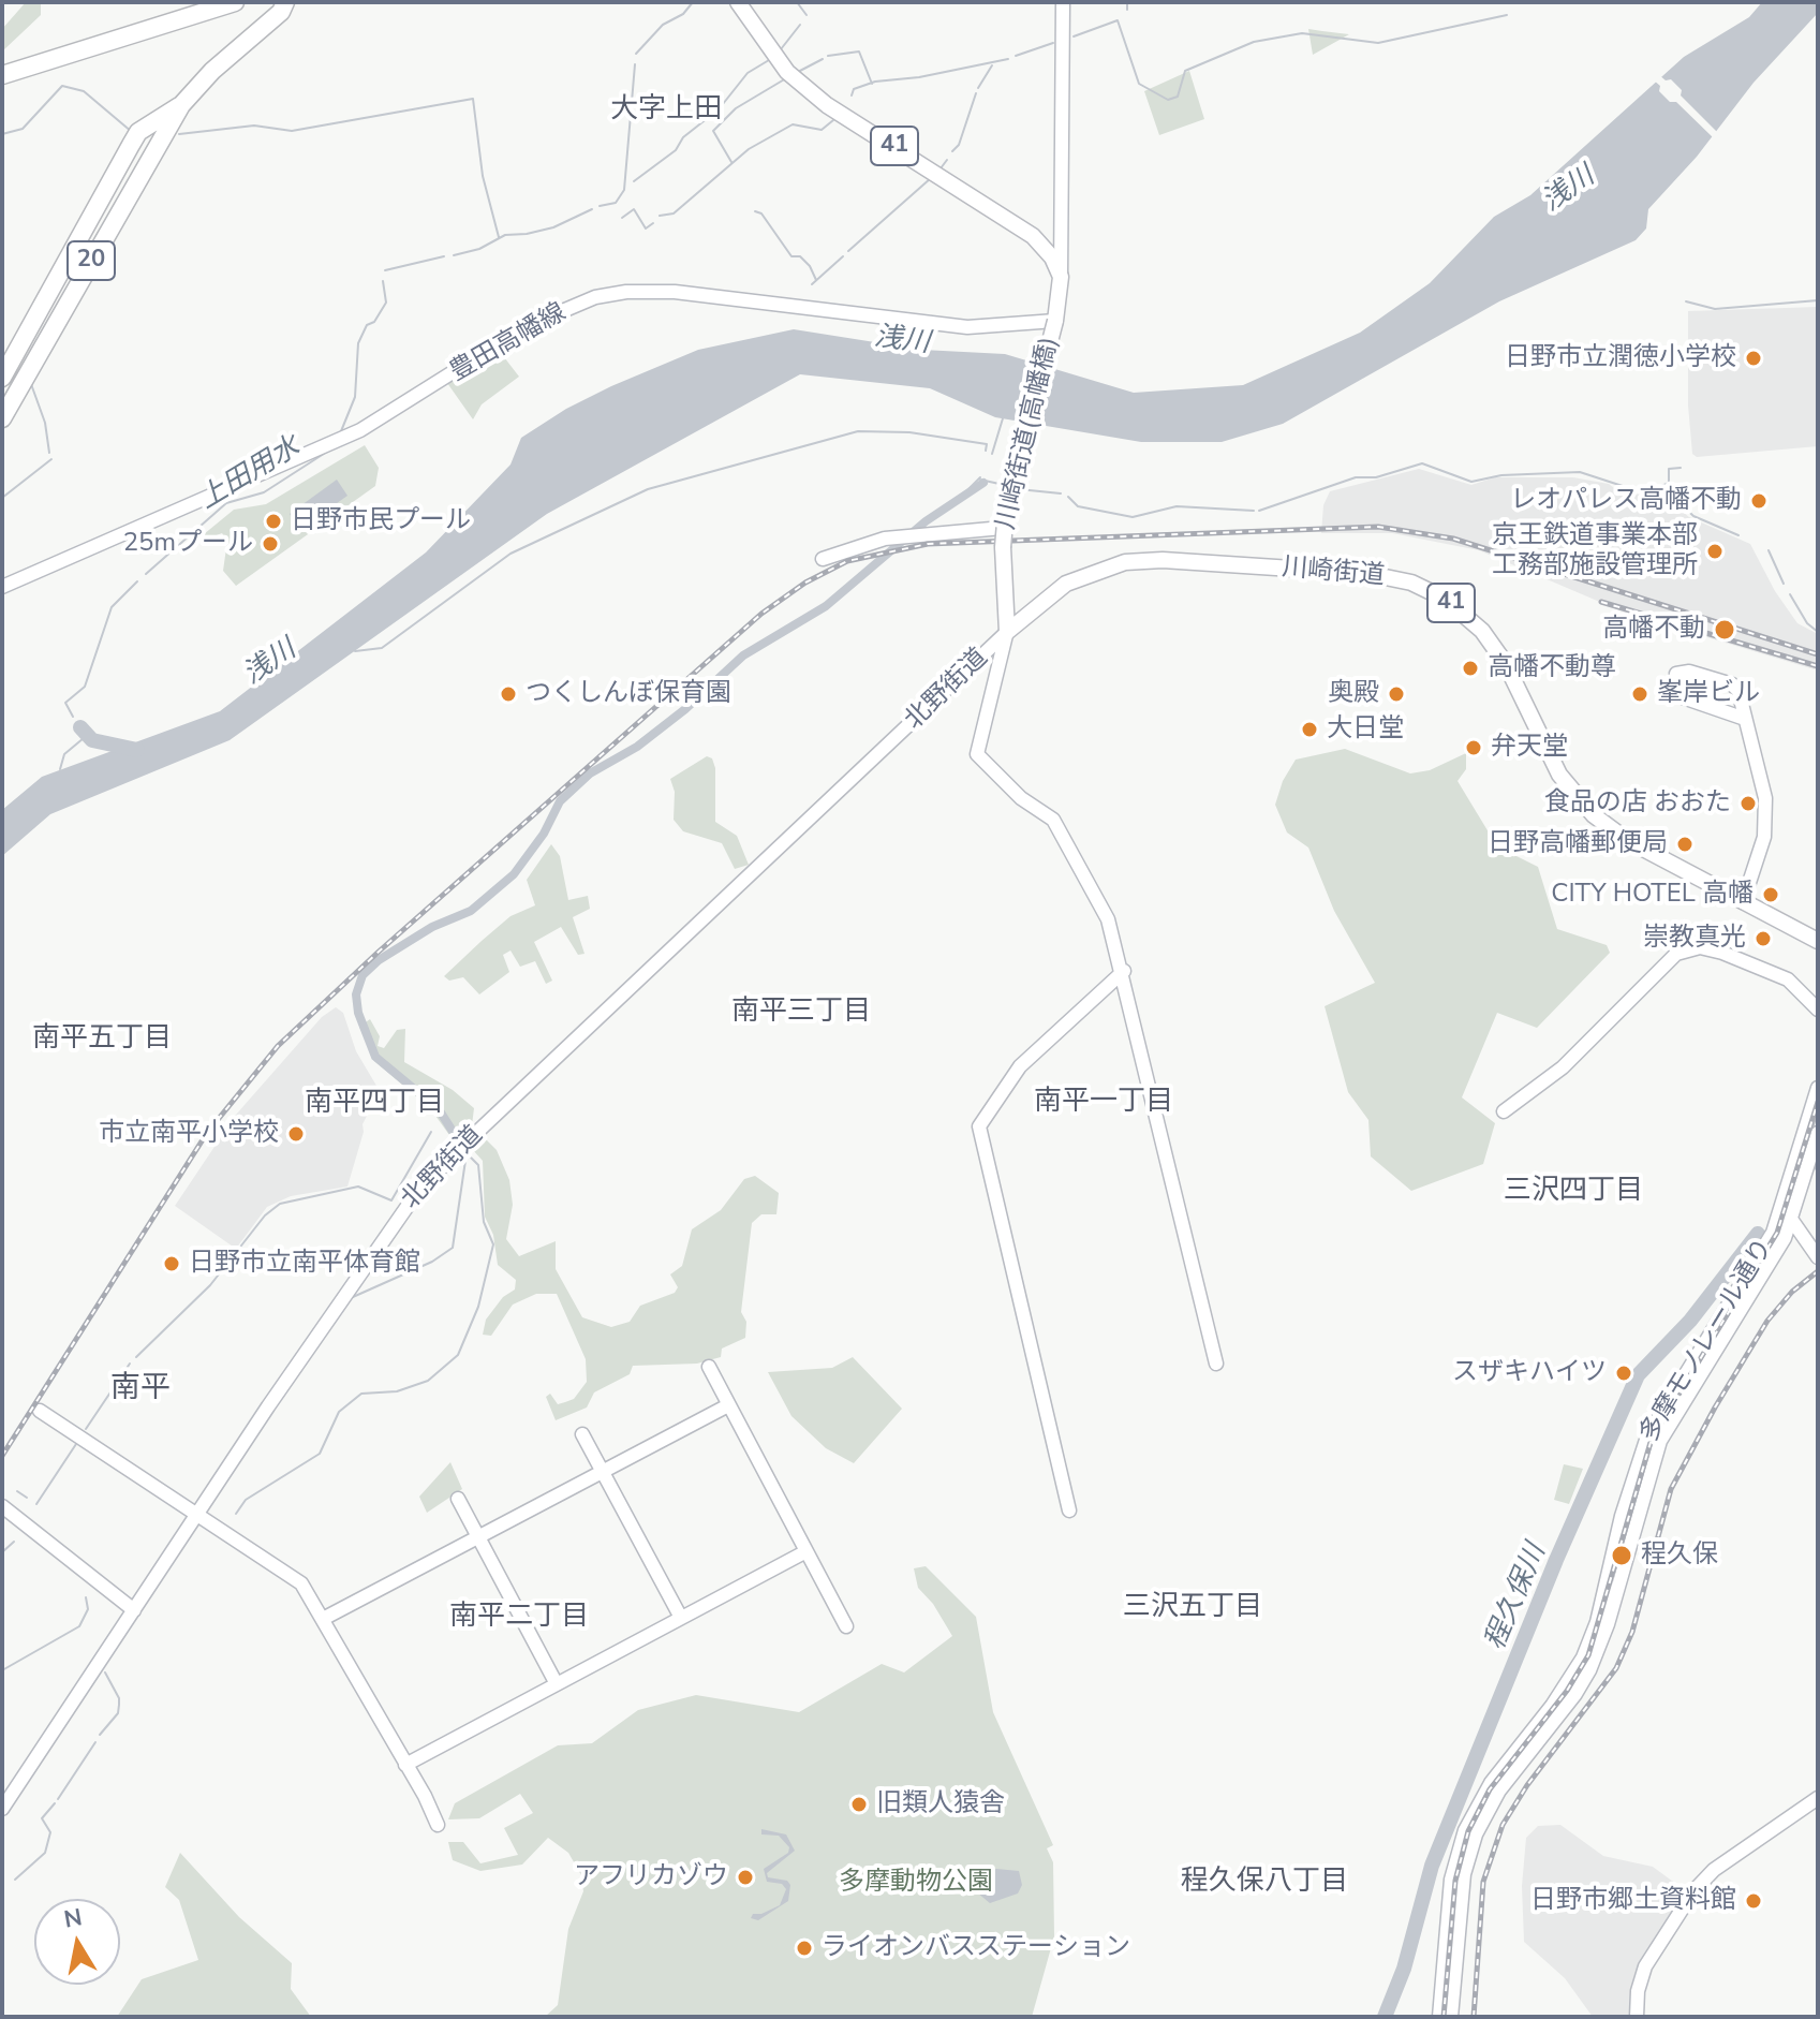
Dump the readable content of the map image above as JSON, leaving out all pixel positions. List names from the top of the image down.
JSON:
{
  "streets": {
    "highway": ["20"],
    "main road": ["41", "川崎街道(高幡橋)", "川崎街道"],
    "street": ["豊田高幡線", "北野街道", "多摩モノレール通り"]
  },
  "crossings": [
    ["豊田高幡線", "川崎街道(高幡橋)"],
    ["川崎街道", "北野街道"]
  ],
  "districts": [
    "大字上田",
    "南平三丁目",
    "南平五丁目",
    "南平一丁目",
    "南平四丁目",
    "三沢四丁目",
    "南平",
    "三沢五丁目",
    "南平二丁目",
    "程久保八丁目"
  ],
  "water": ["浅川", "上田用水", "程久保川"],
  "parks": ["多摩動物公園"],
  "places": [
    "日野市立潤徳小学校",
    "レオパレス高幡不動",
    "日野市民プール",
    "25mプール",
    "京王鉄道事業本部 工務部施設管理所",
    "高幡不動",
    "高幡不動尊",
    "つくしんぼ保育園",
    "奥殿",
    "峯岸ビル",
    "大日堂",
    "弁天堂",
    "食品の店 おおた",
    "日野高幡郵便局",
    "CITY HOTEL 高幡",
    "崇教真光",
    "市立南平小学校",
    "日野市立南平体育館",
    "スザキハイツ",
    "程久保",
    "旧類人猿舎",
    "アフリカゾウ",
    "日野市郷土資料館",
    "ライオンバスステーション"
  ],
  "north": "top"
}
